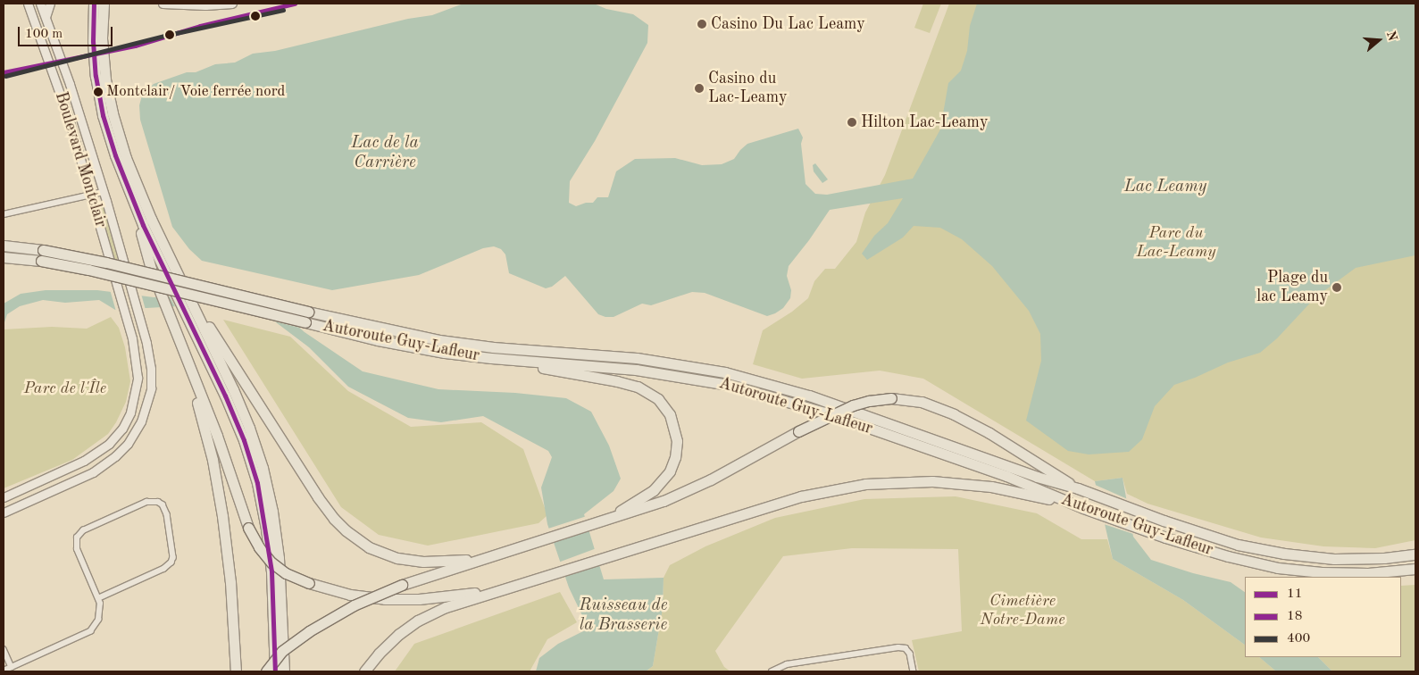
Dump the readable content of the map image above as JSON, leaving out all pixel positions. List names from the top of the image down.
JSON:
{
  "streets": {
    "highway": ["Autoroute Guy-Lafleur"],
    "main road": ["Boulevard Montclair"]
  },
  "water": ["Lac de la Carrière", "Lac Leamy", "Ruisseau de la Brasserie"],
  "parks": ["Parc du Lac-Leamy", "Parc de l'Île", "Cimetière Notre-Dame"],
  "places": [
    "Casino Du Lac Leamy",
    "Casino du Lac-Leamy",
    "Montclair/ Voie ferrée nord",
    "Hilton Lac-Leamy",
    "Plage du lac Leamy"
  ],
  "lines": ["transit line 11", "transit line 18", "transit line 400"],
  "legend": ["11", "18", "400"],
  "scale_bar": "100 m",
  "north": "right"
}
